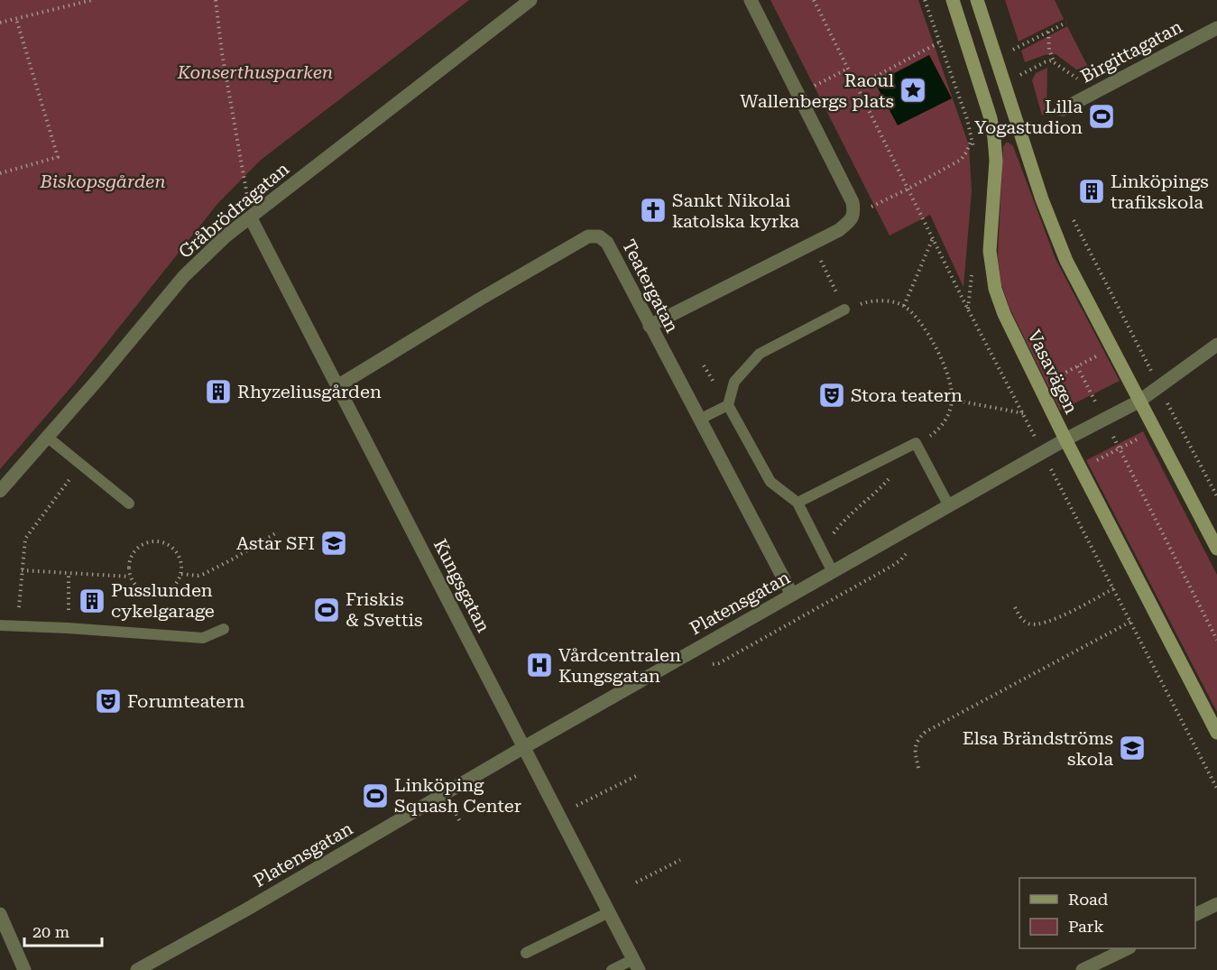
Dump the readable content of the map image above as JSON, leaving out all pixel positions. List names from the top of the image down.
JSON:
{
  "streets": {
    "main road": ["Vasavägen"],
    "street": [
      "Birgittagatan",
      "Gråbrödragatan",
      "Teatergatan",
      "Kungsgatan",
      "Platensgatan"
    ]
  },
  "crossings": [
    ["Gråbrödragatan", "Kungsgatan"],
    ["Teatergatan", "Kungsgatan"],
    ["Teatergatan", "Platensgatan"],
    ["Vasavägen", "Platensgatan"],
    ["Kungsgatan", "Platensgatan"]
  ],
  "parks": ["Konserthusparken", "Biskopsgården"],
  "places": {
    "place": ["Raoul Wallenbergs plats"],
    "sports": ["Lilla Yogastudion", "Friskis & Svettis", "Linköping Squash Center"],
    "building": ["Linköpings trafikskola", "Rhyzeliusgården", "Pusslunden cykelgarage"],
    "church": ["Sankt Nikolai katolska kyrka"],
    "theatre": ["Stora teatern", "Forumteatern"],
    "school or university": ["Astar SFI", "Elsa Brändströms skola"],
    "hospital": ["Vårdcentralen Kungsgatan"]
  },
  "legend": ["Road", "Park"],
  "scale_bar": "20 m"
}
